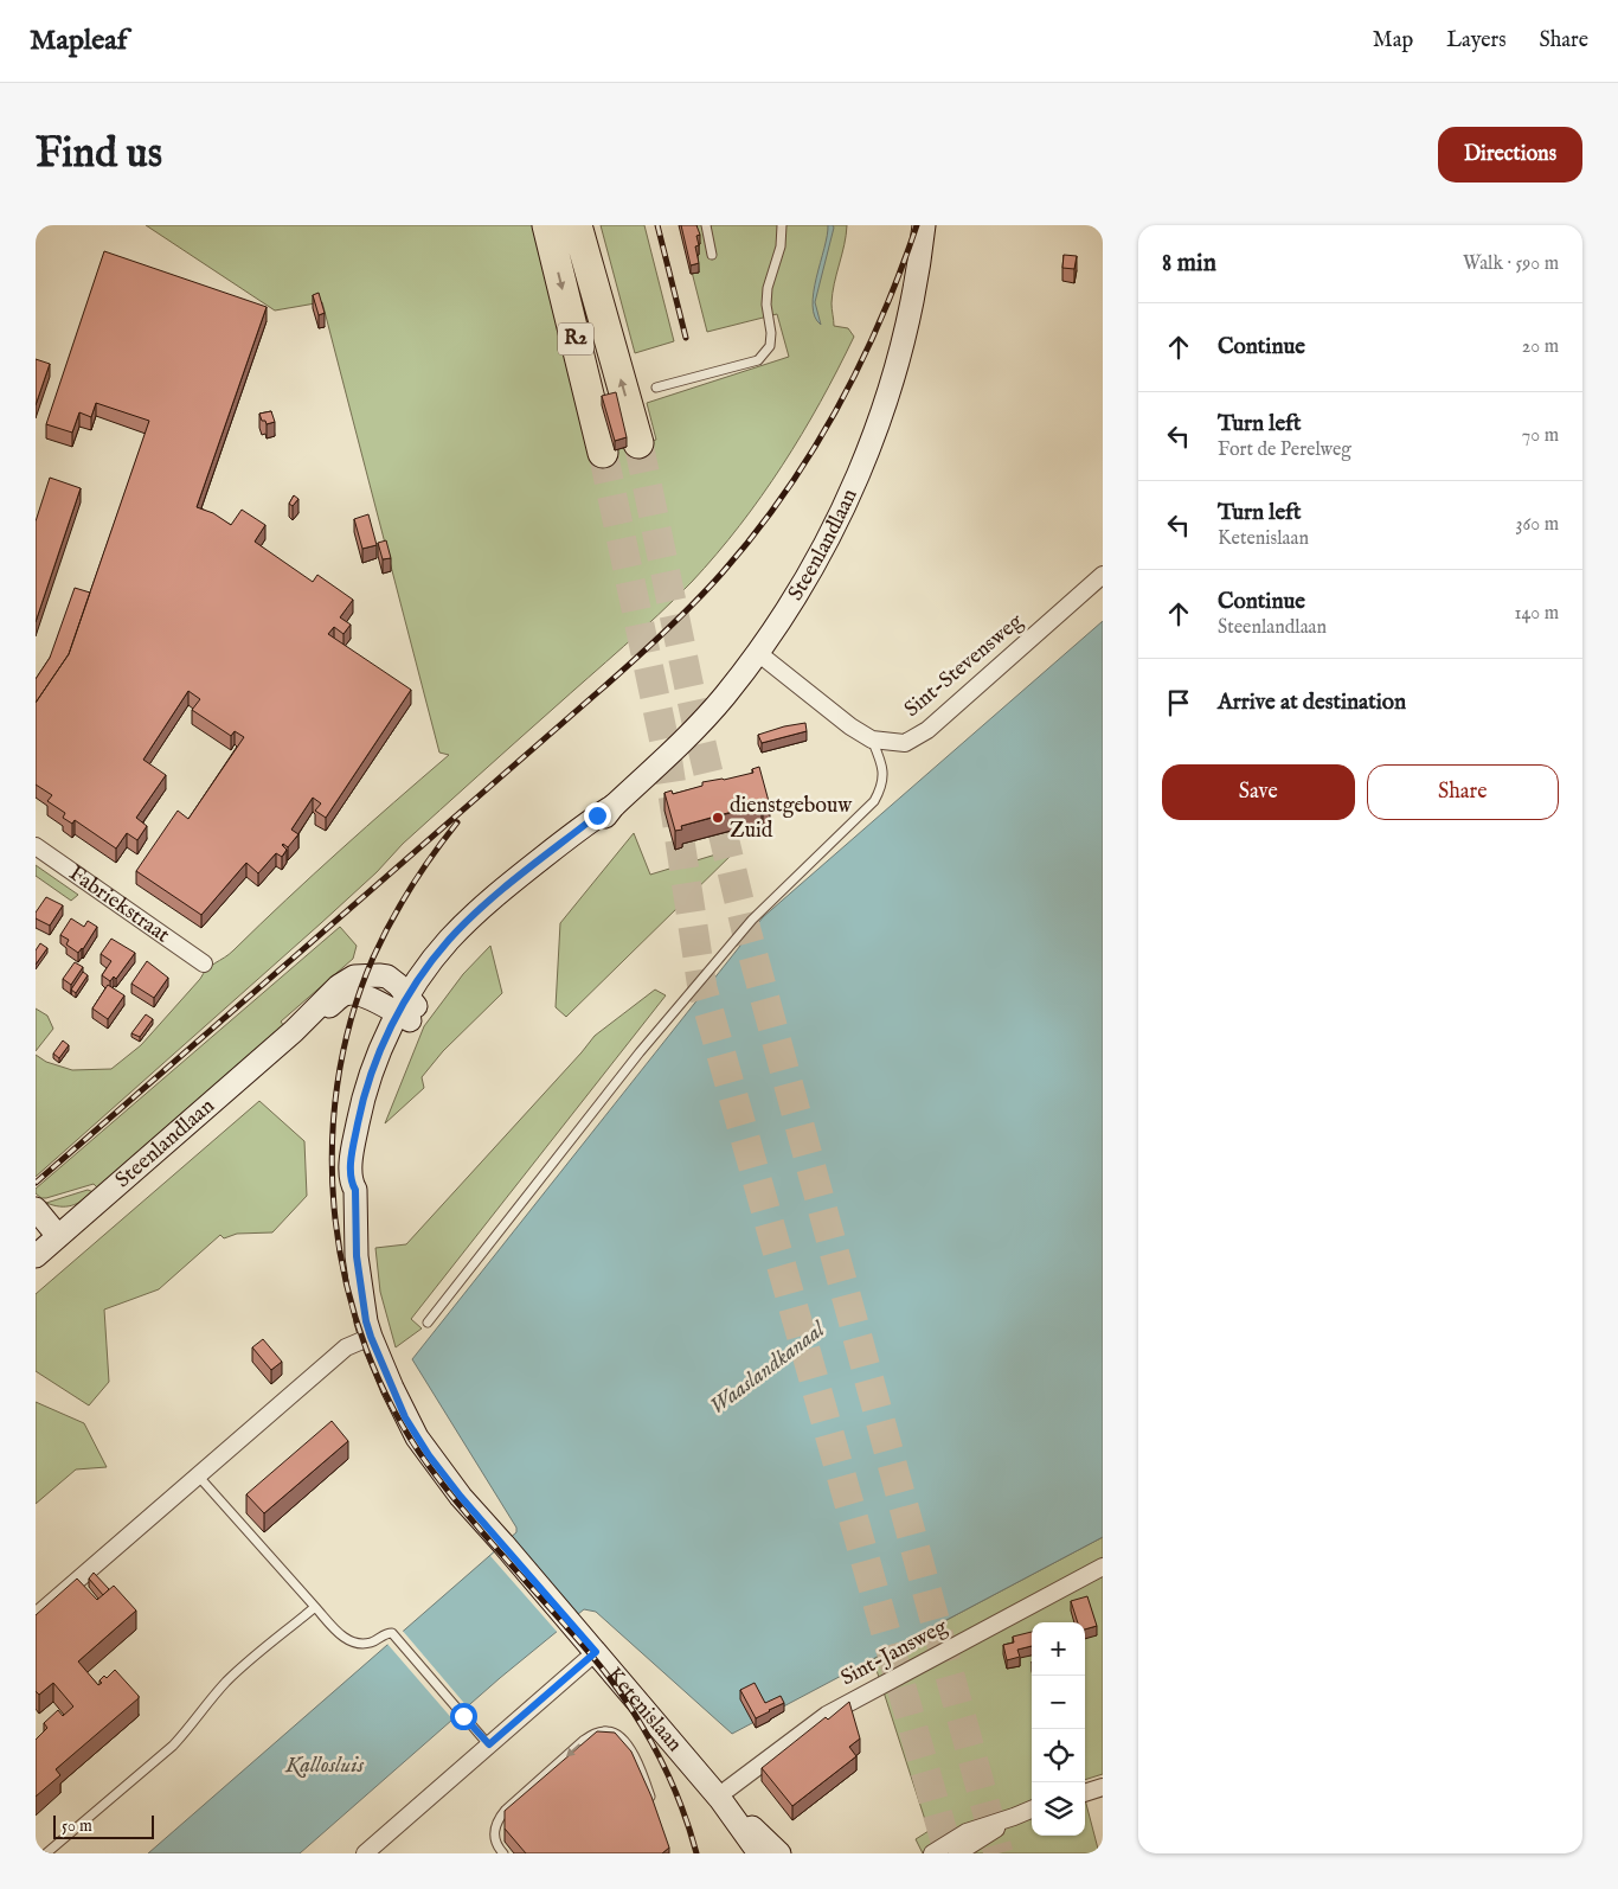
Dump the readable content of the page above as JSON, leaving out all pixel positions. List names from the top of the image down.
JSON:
{
  "streets": {
    "highway": ["R2"],
    "main road": ["Steenlandlaan", "Ketenislaan"],
    "street": ["Sint-Stevensweg", "Fabriekstraat", "Sint-Jansweg"]
  },
  "crossings": [
    ["Steenlandlaan", "Sint-Stevensweg"],
    ["Steenlandlaan", "Ketenislaan"],
    ["Sint-Jansweg", "Ketenislaan"]
  ],
  "water": ["Waaslandkanaal", "Kallosluis"],
  "places": ["dienstgebouw Zuid"],
  "scale_bar": "50 m",
  "page": {
    "header": "Mapleaf",
    "nav": ["Map", "Layers", "Share"],
    "buttons": [
      "Directions",
      ["Save", "Share"]
    ],
    "title": "Find us",
    "heading": ["8 min", "Walk · 590 m"],
    "list": [
      ["Continue", "20 m"],
      ["Turn left", "Fort de Perelweg", "70 m"],
      ["Turn left", "Ketenislaan", "360 m"],
      ["Continue", "Steenlandlaan", "140 m"],
      "Arrive at destination"
    ],
    "map_buttons": ["+", "−"],
    "scale": "50 m"
  }
}
